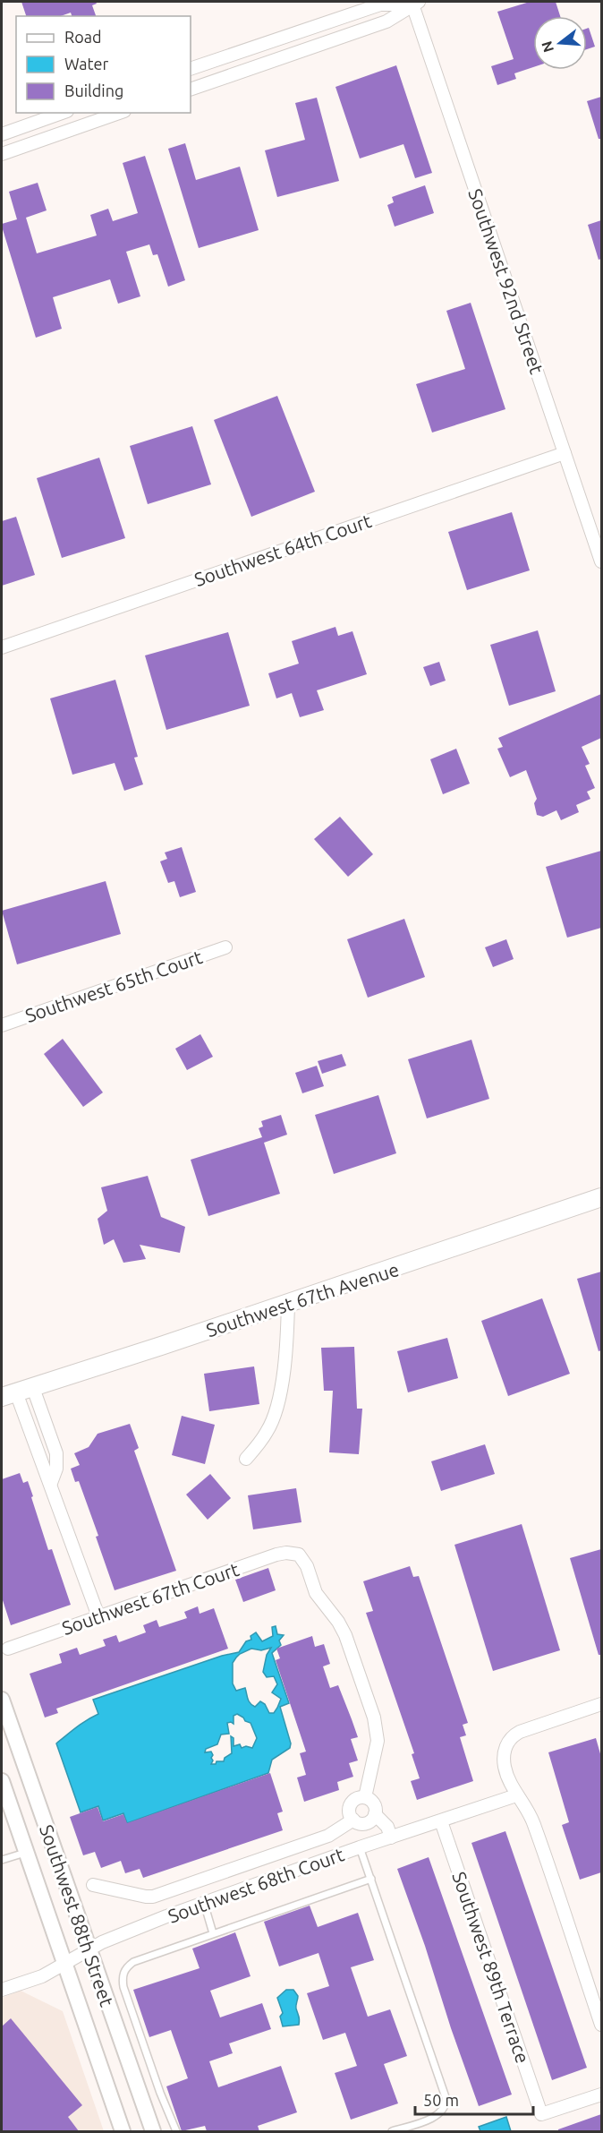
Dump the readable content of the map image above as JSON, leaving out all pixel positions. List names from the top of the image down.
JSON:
{
  "streets": {
    "main road": ["Southwest 67th Avenue"],
    "street": [
      "Southwest 92nd Street",
      "Southwest 64th Court",
      "Southwest 65th Court",
      "Southwest 67th Court",
      "Southwest 68th Court",
      "Southwest 88th Street",
      "Southwest 89th Terrace"
    ]
  },
  "crossings": [
    ["Southwest 92nd Street", "Southwest 64th Court"],
    ["Southwest 68th Court", "Southwest 88th Street"],
    ["Southwest 68th Court", "Southwest 89th Terrace"]
  ],
  "legend": ["Road", "Water", "Building"],
  "scale_bar": "50 m",
  "north": "left"
}
